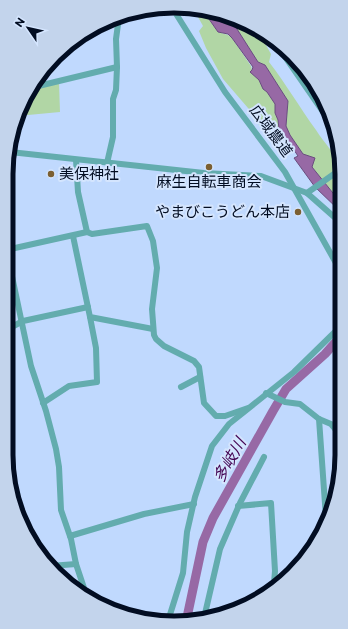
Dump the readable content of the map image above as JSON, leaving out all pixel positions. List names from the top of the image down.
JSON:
{
  "streets": {
    "street": ["広域農道"]
  },
  "water": ["多岐川"],
  "places": ["麻生自転車商会", "美保神社", "やまびこうどん本店"],
  "north": "top left"
}
